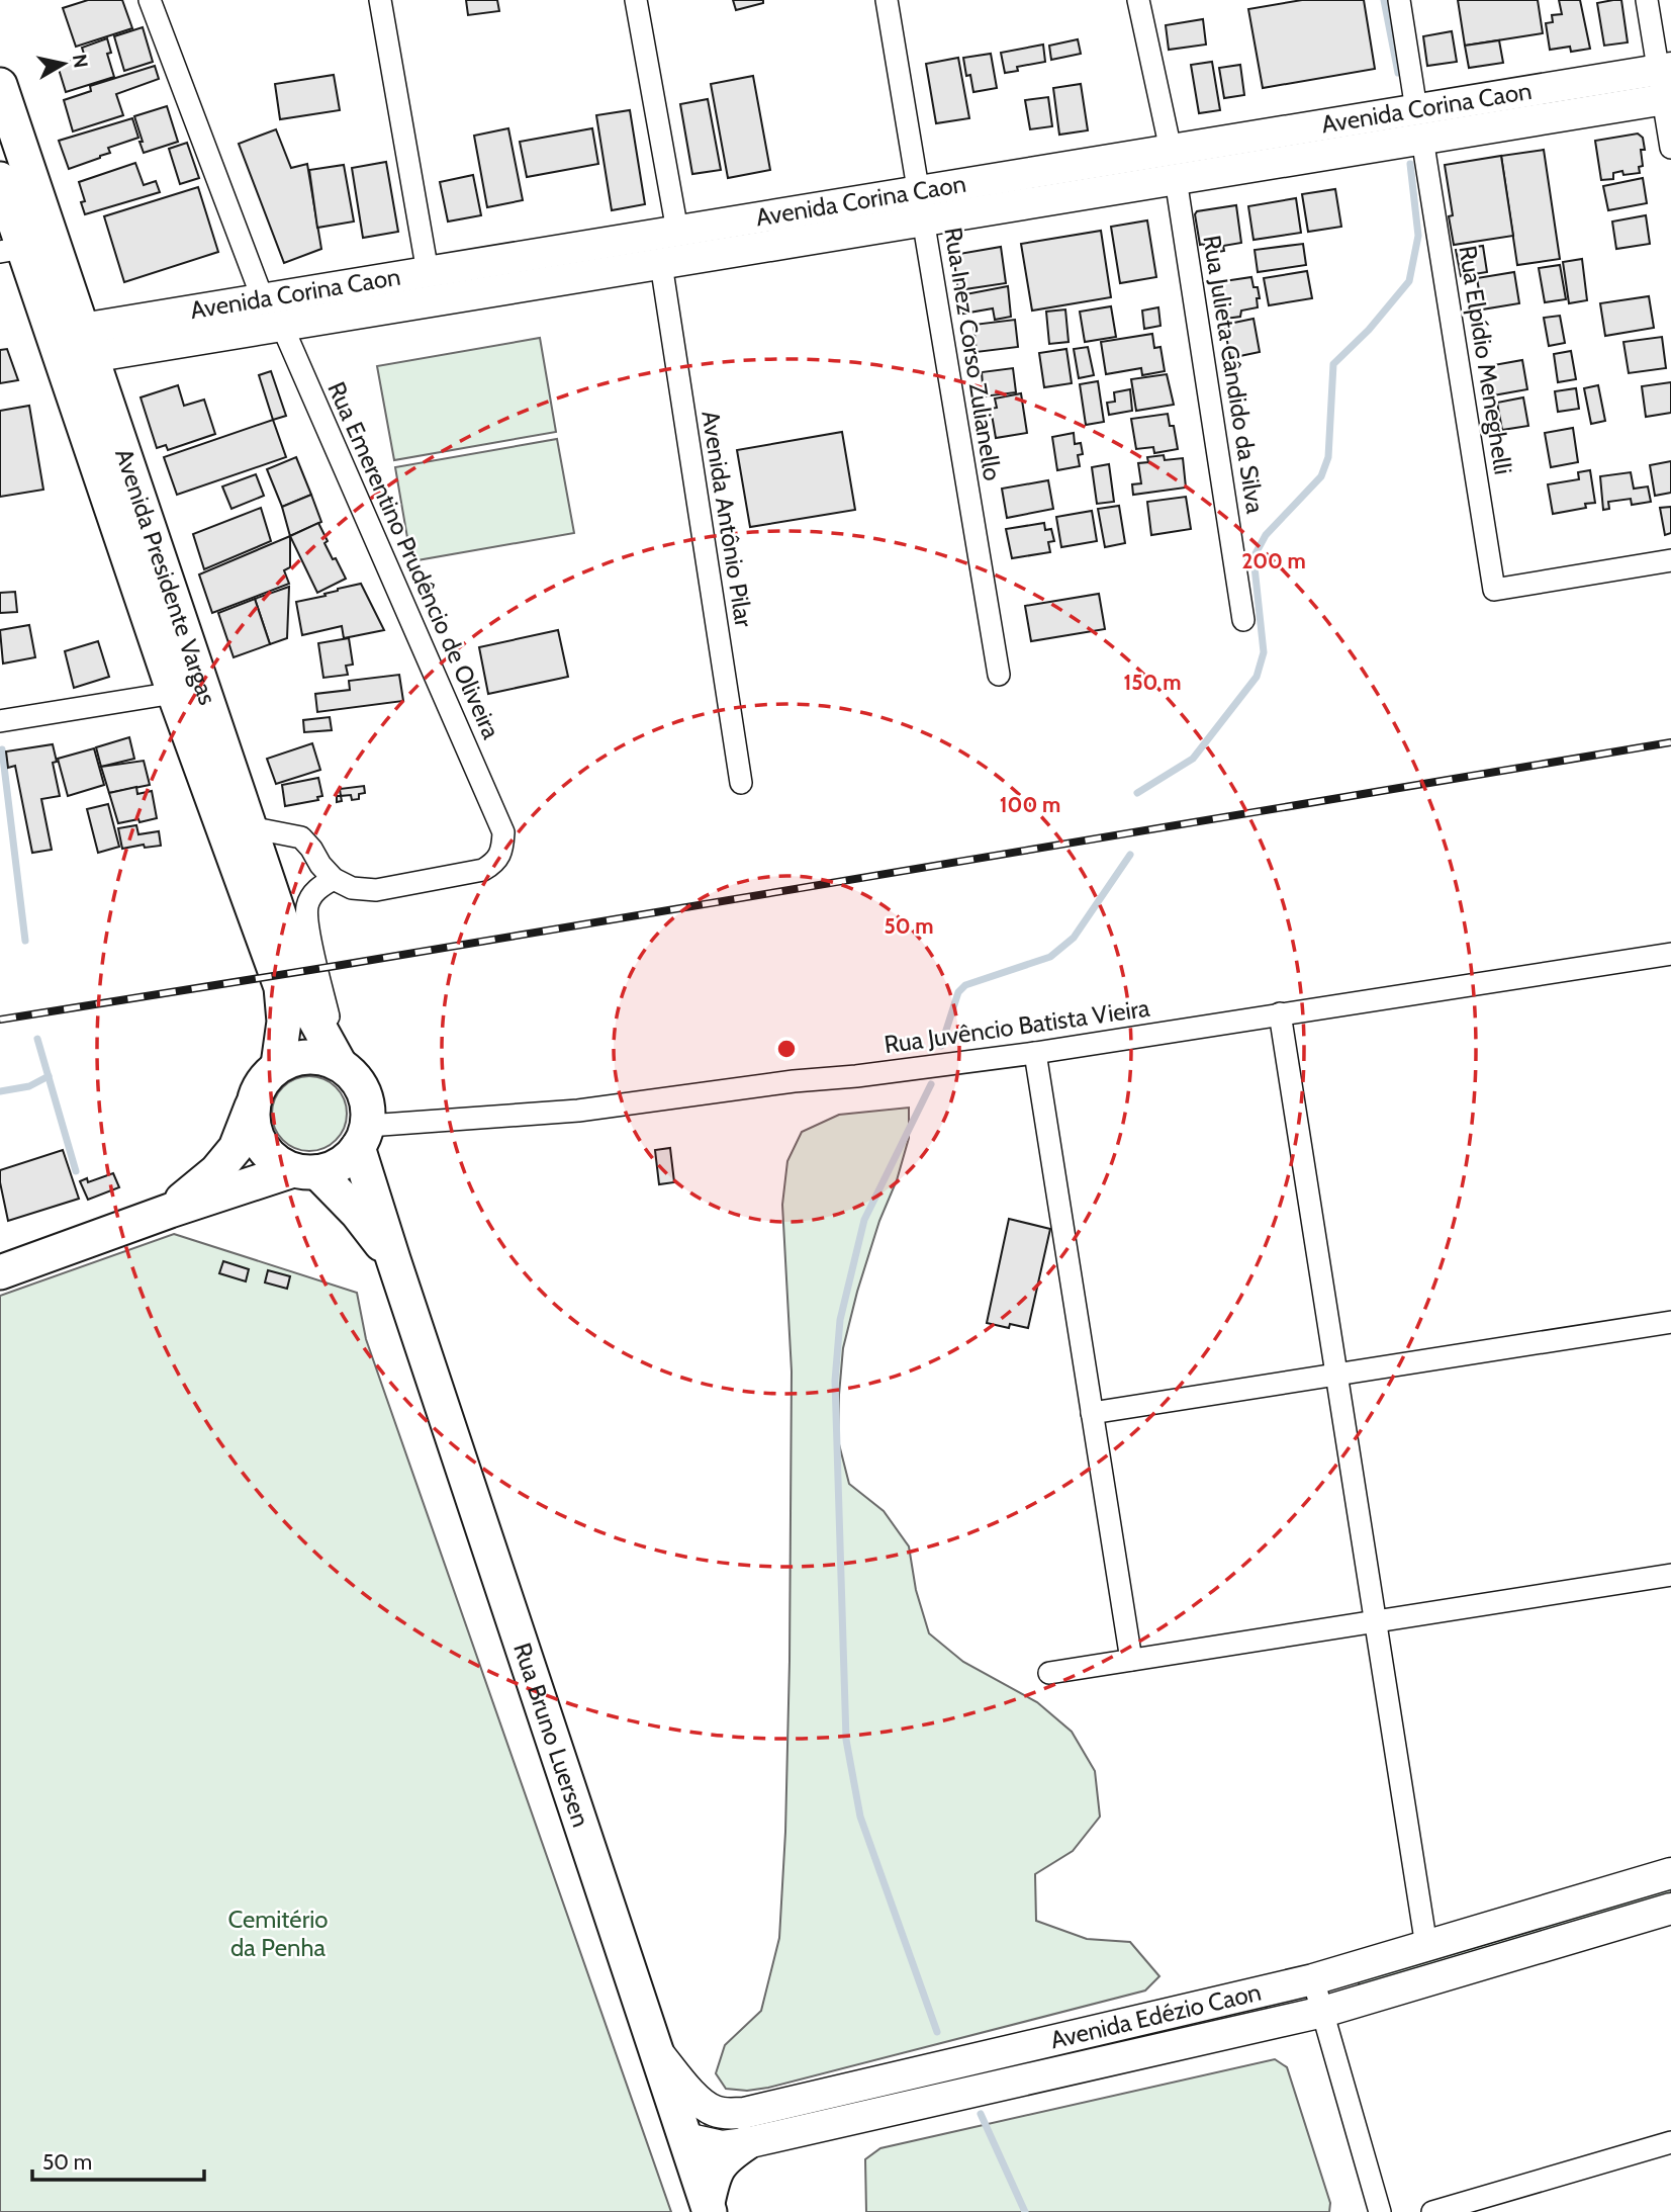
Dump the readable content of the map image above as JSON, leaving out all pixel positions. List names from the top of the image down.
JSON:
{
  "streets": {
    "main road": [
      "Avenida Corina Caon",
      "Avenida Presidente Vargas",
      "Rua Bruno Luersen",
      "Avenida Edézio Caon"
    ],
    "street": [
      "Rua Inez Corso Zulianello",
      "Rua Elpídio Meneghelli",
      "Rua Julieta Cândido da Silva",
      "Avenida Antônio Pilar",
      "Rua Emerentino Prudêncio de Oliveira",
      "Rua Juvêncio Batista Vieira"
    ]
  },
  "crossings": [
    ["Avenida Corina Caon", "Rua Inez Corso Zulianello"],
    ["Avenida Corina Caon", "Rua Elpídio Meneghelli"],
    ["Avenida Corina Caon", "Rua Julieta Cândido da Silva"],
    ["Avenida Corina Caon", "Avenida Antônio Pilar"],
    ["Avenida Corina Caon", "Rua Emerentino Prudêncio de Oliveira"],
    ["Avenida Corina Caon", "Avenida Presidente Vargas"],
    ["Avenida Presidente Vargas", "Rua Juvêncio Batista Vieira"],
    ["Avenida Presidente Vargas", "Rua Bruno Luersen"],
    ["Rua Juvêncio Batista Vieira", "Rua Bruno Luersen"],
    ["Rua Bruno Luersen", "Avenida Edézio Caon"]
  ],
  "parks": ["Cemitério da Penha"],
  "scale_bar": "50 m",
  "north": "right",
  "rings": [
    "200 m",
    "150 m",
    "100 m",
    "50 m"
  ]
}
